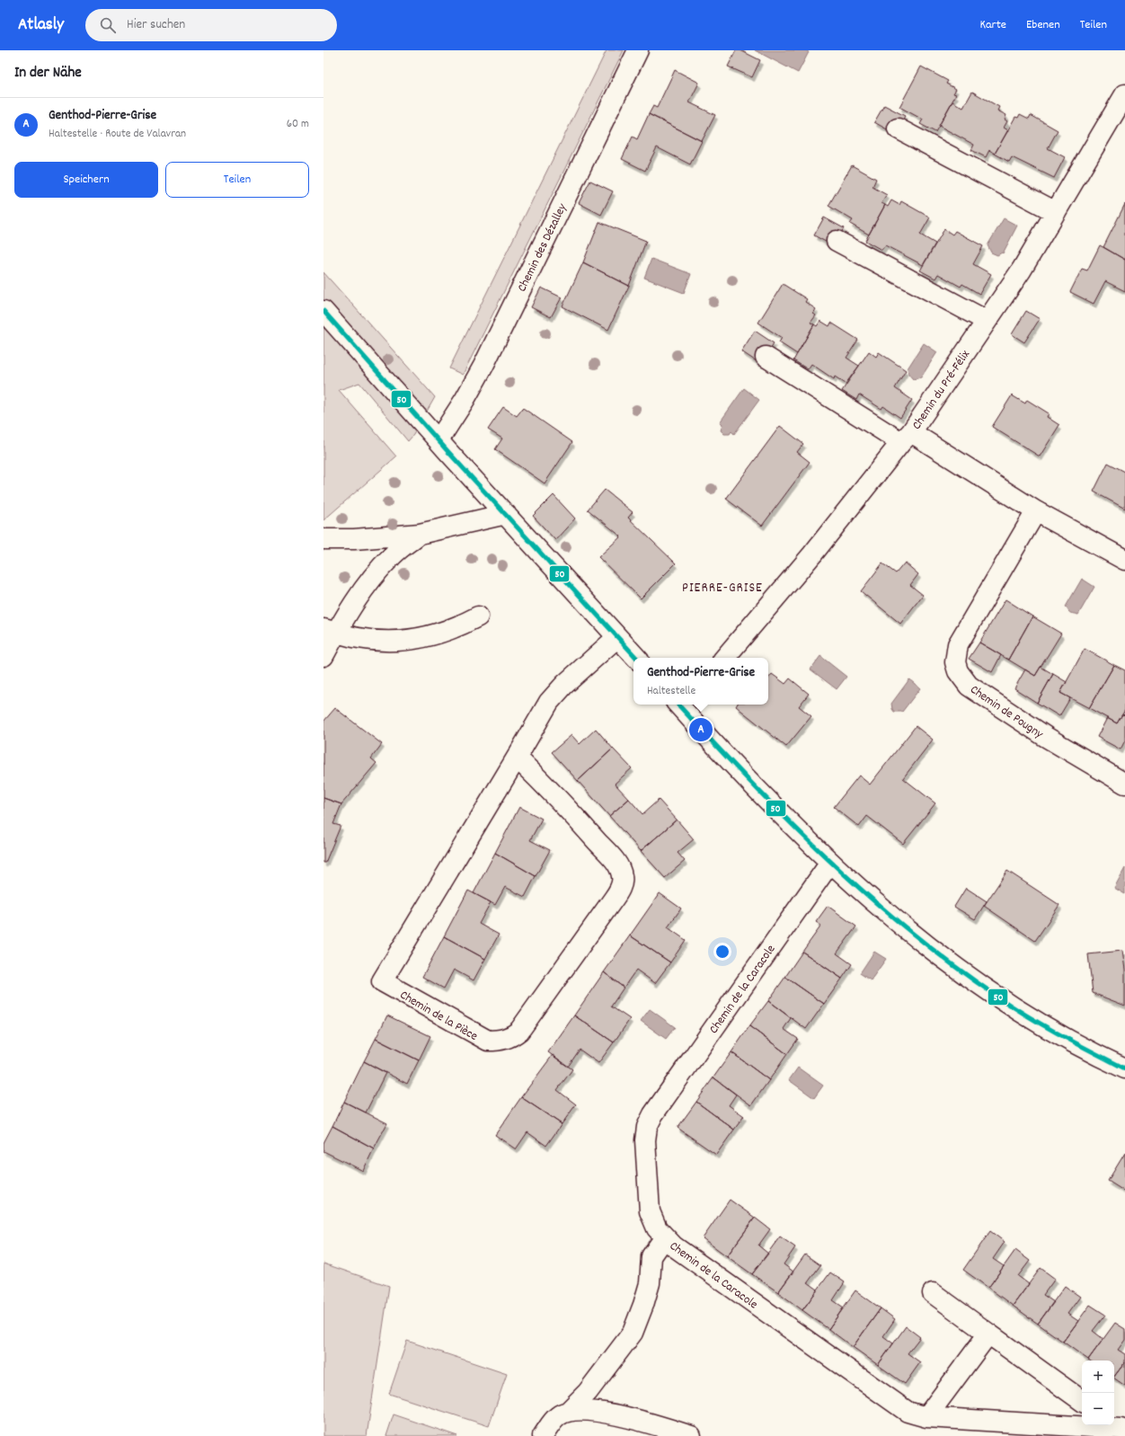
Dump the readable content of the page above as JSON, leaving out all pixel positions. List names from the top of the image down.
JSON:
{
  "streets": {
    "street": [
      "Chemin des Dézalley",
      "Chemin du Pré-Félix",
      "Chemin de Pougny",
      "Chemin de la Caracole",
      "Chemin de la Pièce"
    ]
  },
  "districts": ["PIERRE-GRISE"],
  "lines": ["transit line 50"],
  "page": {
    "header": "Atlasly",
    "search": "Hier suchen",
    "nav": ["Karte", "Ebenen", "Teilen"],
    "heading": "In der Nähe",
    "list": [
      {
        "mark": "A",
        "name": "Genthod-Pierre-Grise",
        "note": "Haltestelle · Route de Valavran",
        "value": "60 m"
      }
    ],
    "buttons": ["Speichern", "Teilen"],
    "popup": ["Genthod-Pierre-Grise", "Haltestelle"],
    "pins": "A",
    "map_buttons": ["+", "−"]
  }
}
